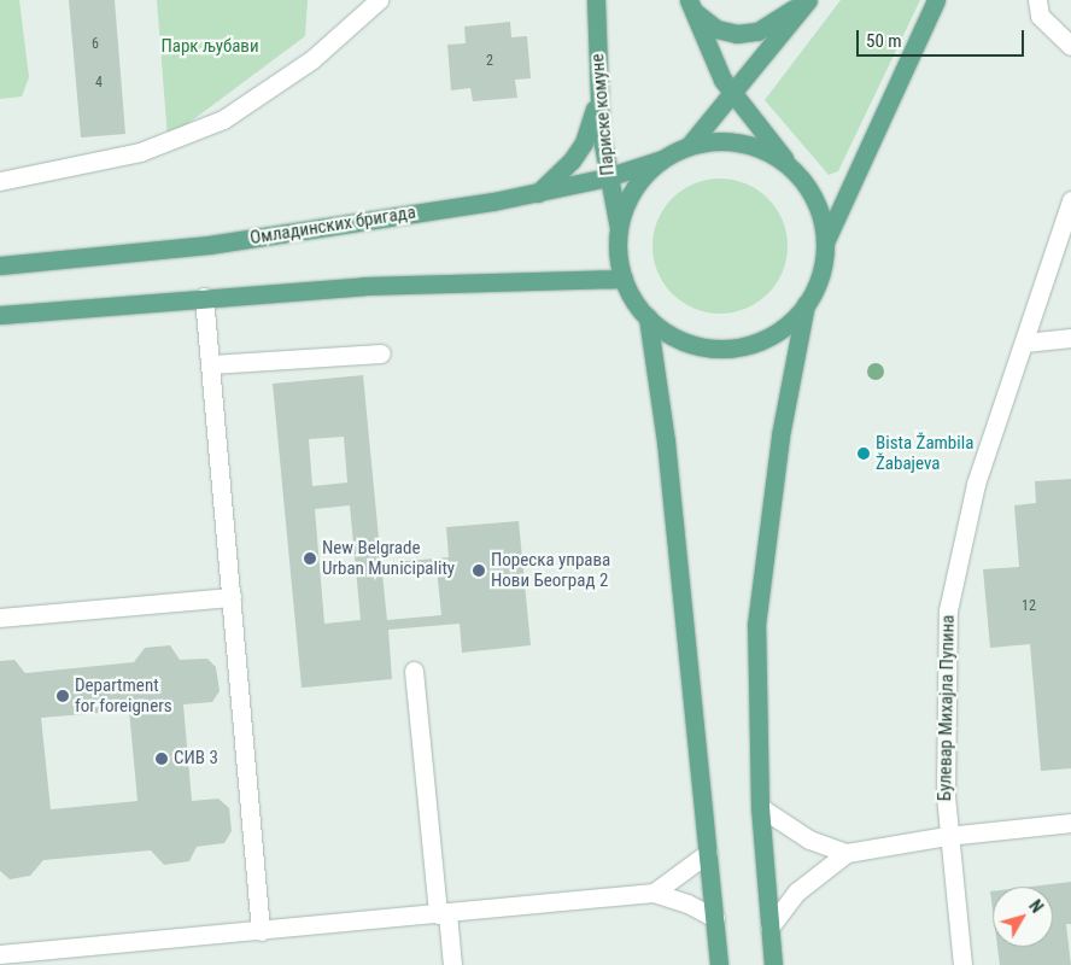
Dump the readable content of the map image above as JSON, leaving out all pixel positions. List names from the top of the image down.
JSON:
{
  "streets": {
    "main road": ["Париске комуне", "Омладинских бригада"],
    "street": ["Булевар Михајла Пупина"]
  },
  "crossings": [
    ["Париске комуне", "Омладинских бригада"]
  ],
  "parks": ["Парк љубави"],
  "places": [
    "Bista Žambila Žabajeva",
    "New Belgrade Urban Municipality",
    "Пореска управа Нови Београд 2",
    "Department for foreigners",
    "СИВ 3"
  ],
  "house_numbers": [
    "6",
    "2",
    "4",
    "12"
  ],
  "scale_bar": "50 m",
  "north": "top right"
}
